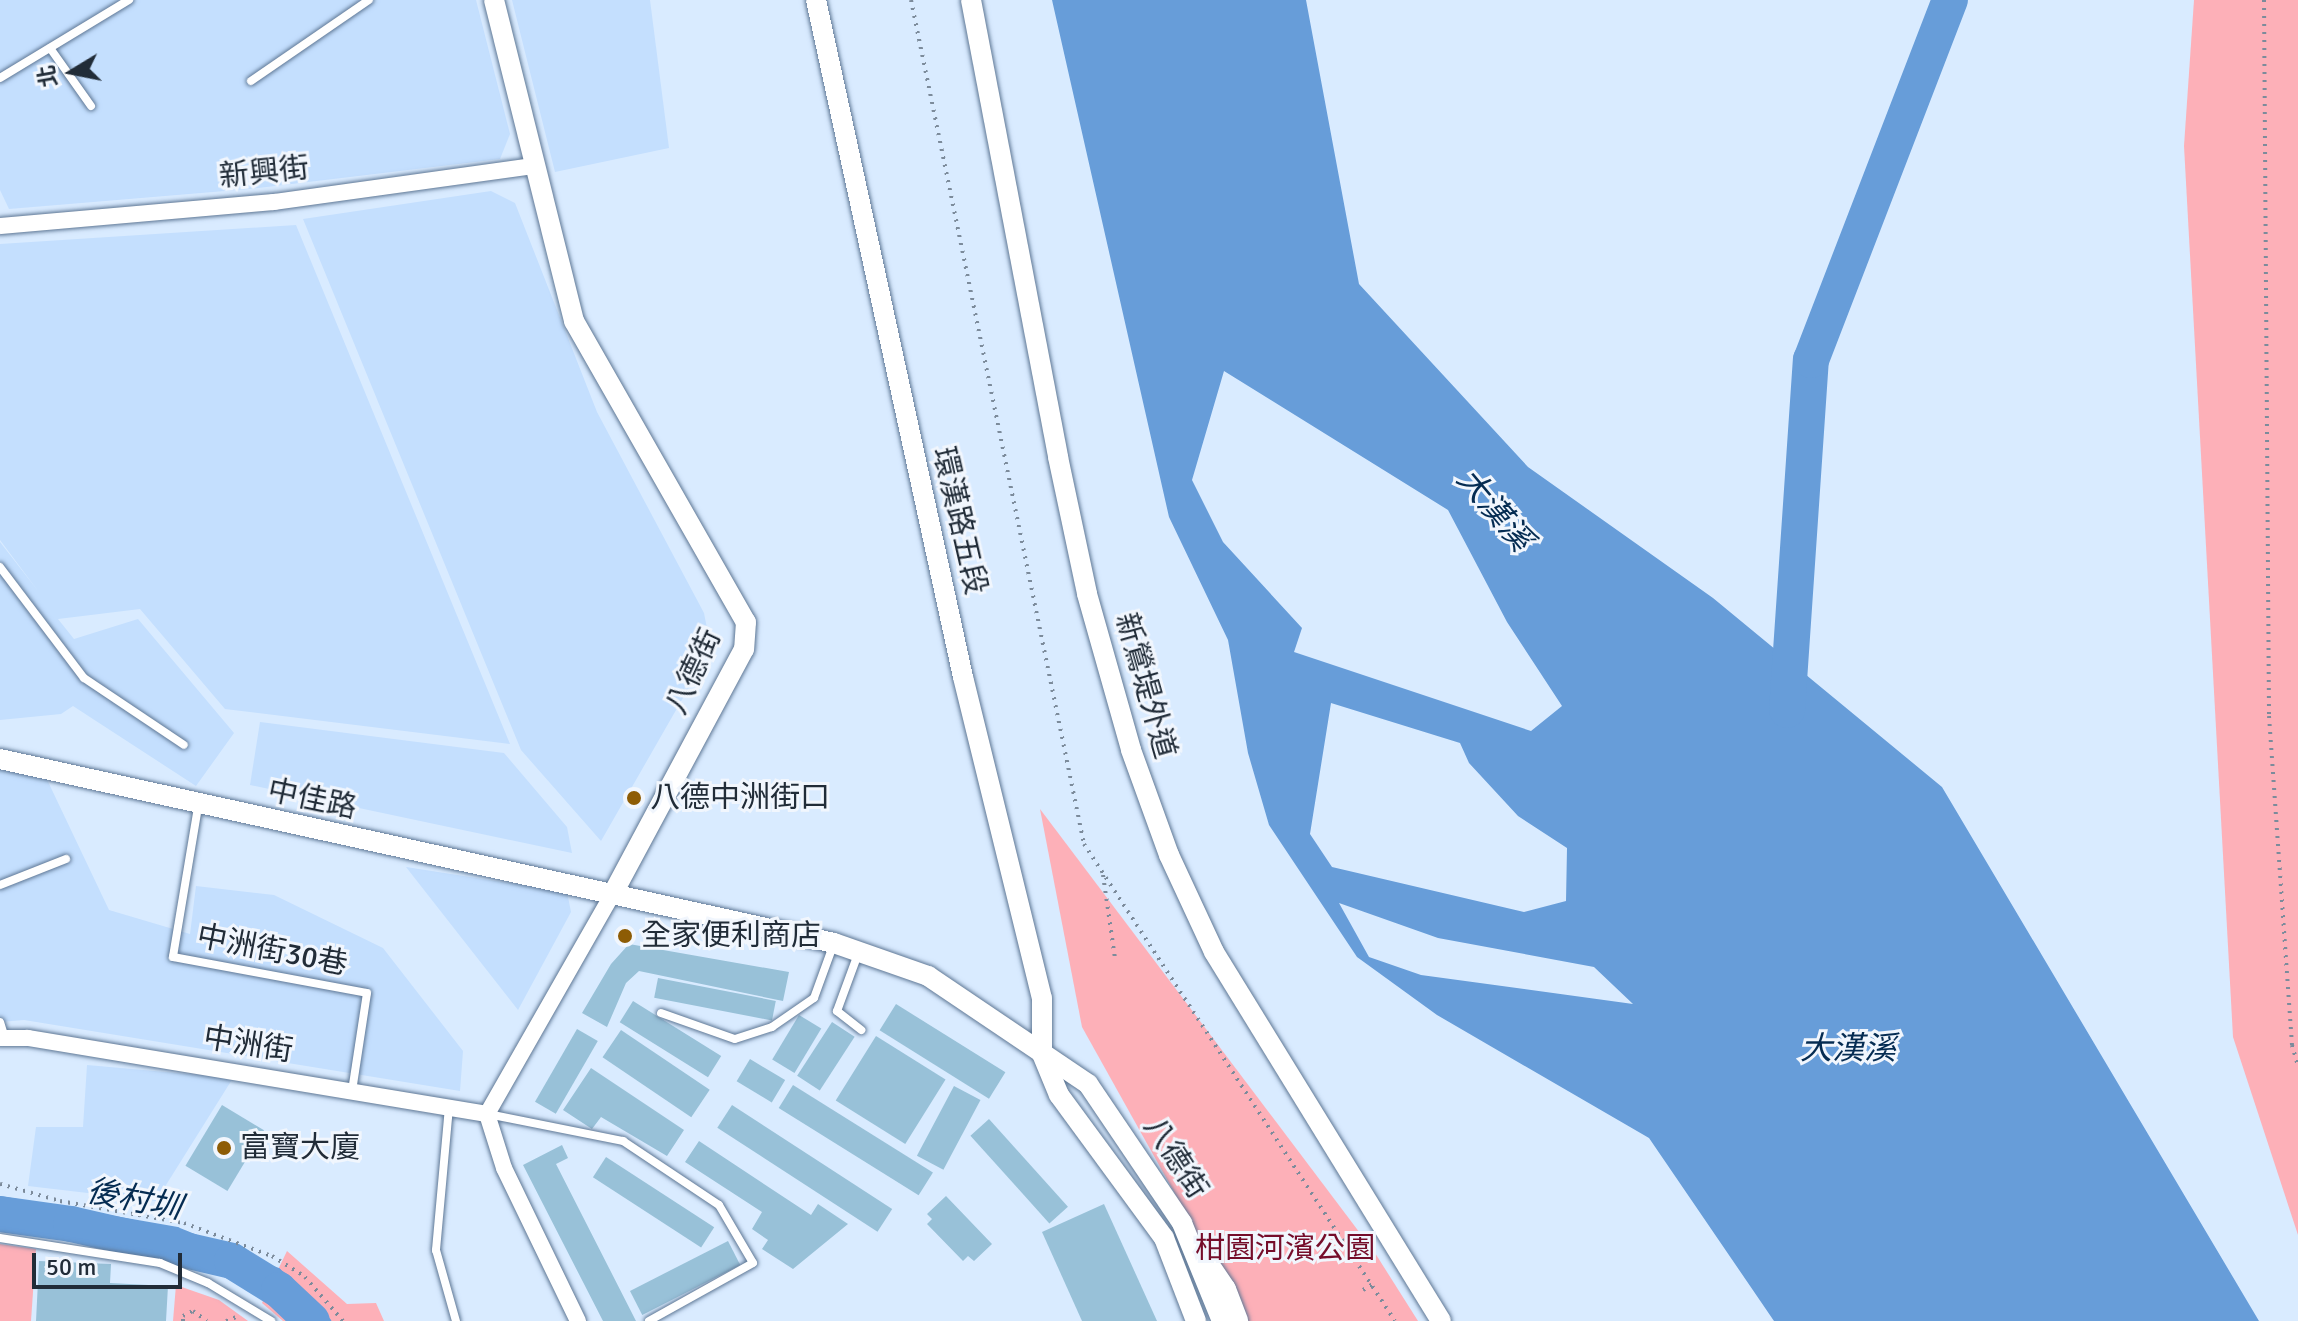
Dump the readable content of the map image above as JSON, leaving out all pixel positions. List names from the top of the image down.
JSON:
{
  "streets": {
    "street": [
      "新興街",
      "環漢路五段",
      "八德街",
      "新鶯堤外道",
      "中佳路",
      "中洲街"
    ],
    "lane": ["中洲街30巷"]
  },
  "crossings": [
    ["新興街", "八德街"],
    ["環漢路五段", "八德街"],
    ["八德街", "中佳路"],
    ["中佳路", "中洲街30巷"],
    ["中洲街30巷", "中洲街"]
  ],
  "water": ["大漢溪", "後村圳"],
  "parks": ["柑園河濱公園"],
  "places": ["八德中洲街口", "全家便利商店", "富寶大廈"],
  "scale_bar": "50 m",
  "north": "left"
}
